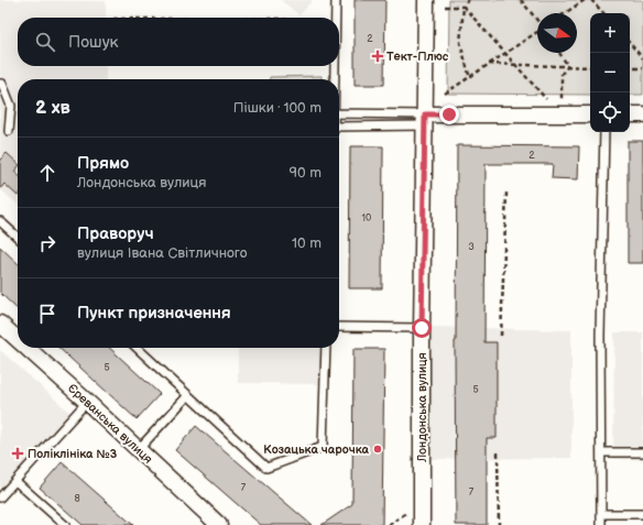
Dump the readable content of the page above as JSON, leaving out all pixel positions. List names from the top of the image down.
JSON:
{
  "streets": {
    "street": ["Лондонська вулиця", "Єреванська вулиця"]
  },
  "places": {
    "health": ["Тект-Плюс", "Поліклініка №3"],
    "other": ["Козацька чарочка"]
  },
  "house_numbers": [
    "2",
    "2",
    "10",
    "3",
    "5",
    "5",
    "7",
    "7",
    "8"
  ],
  "north": "right",
  "page": {
    "map_buttons": ["+", "−"],
    "search": "Пошук",
    "heading": ["2 хв", "Пішки · 100 m"],
    "list": [
      ["Прямо", "Лондонська вулиця", "90 m"],
      ["Праворуч", "вулиця Івана Світличного", "10 m"],
      "Пункт призначення"
    ]
  }
}
